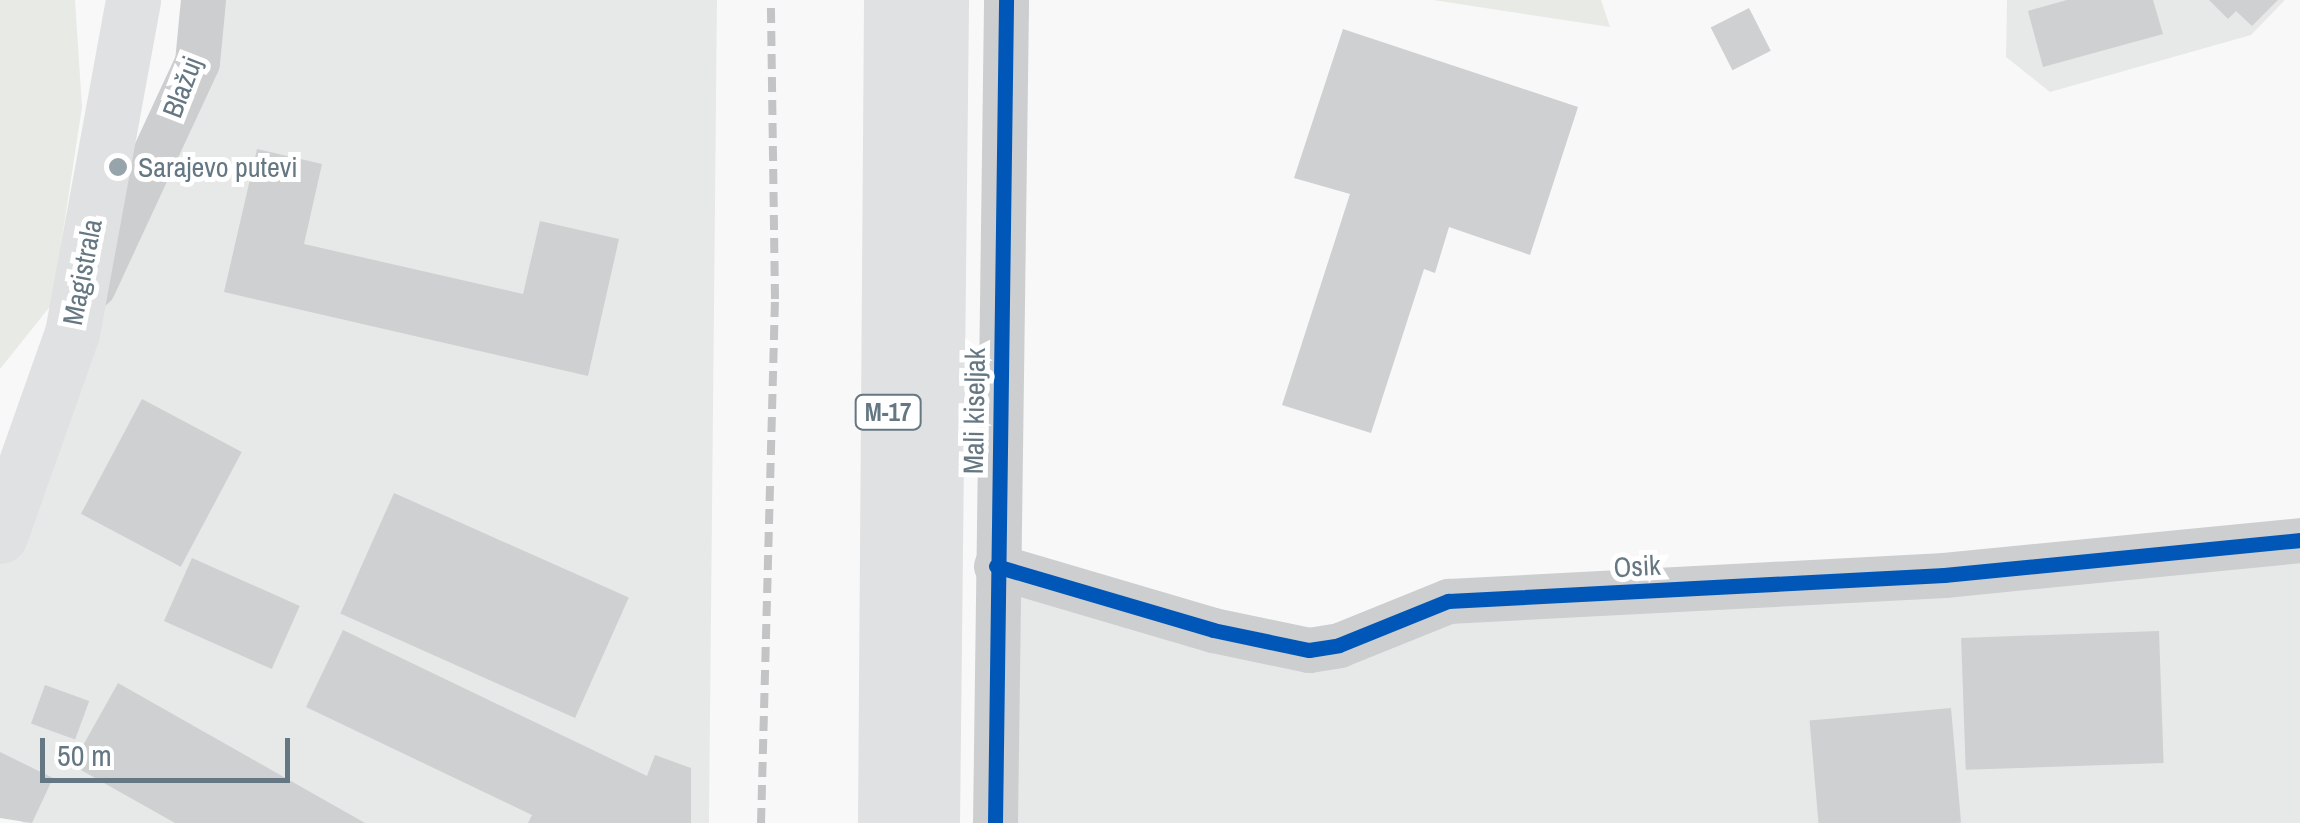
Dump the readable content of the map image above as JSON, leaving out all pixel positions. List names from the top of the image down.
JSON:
{
  "streets": {
    "main road": ["Magistrala", "M-17"],
    "street": ["Blažuj", "Mali kiseljak", "Osik"]
  },
  "crossings": [
    ["Blažuj", "Magistrala"],
    ["Mali kiseljak", "Osik"]
  ],
  "places": ["Sarajevo putevi"],
  "scale_bar": "50 m"
}
